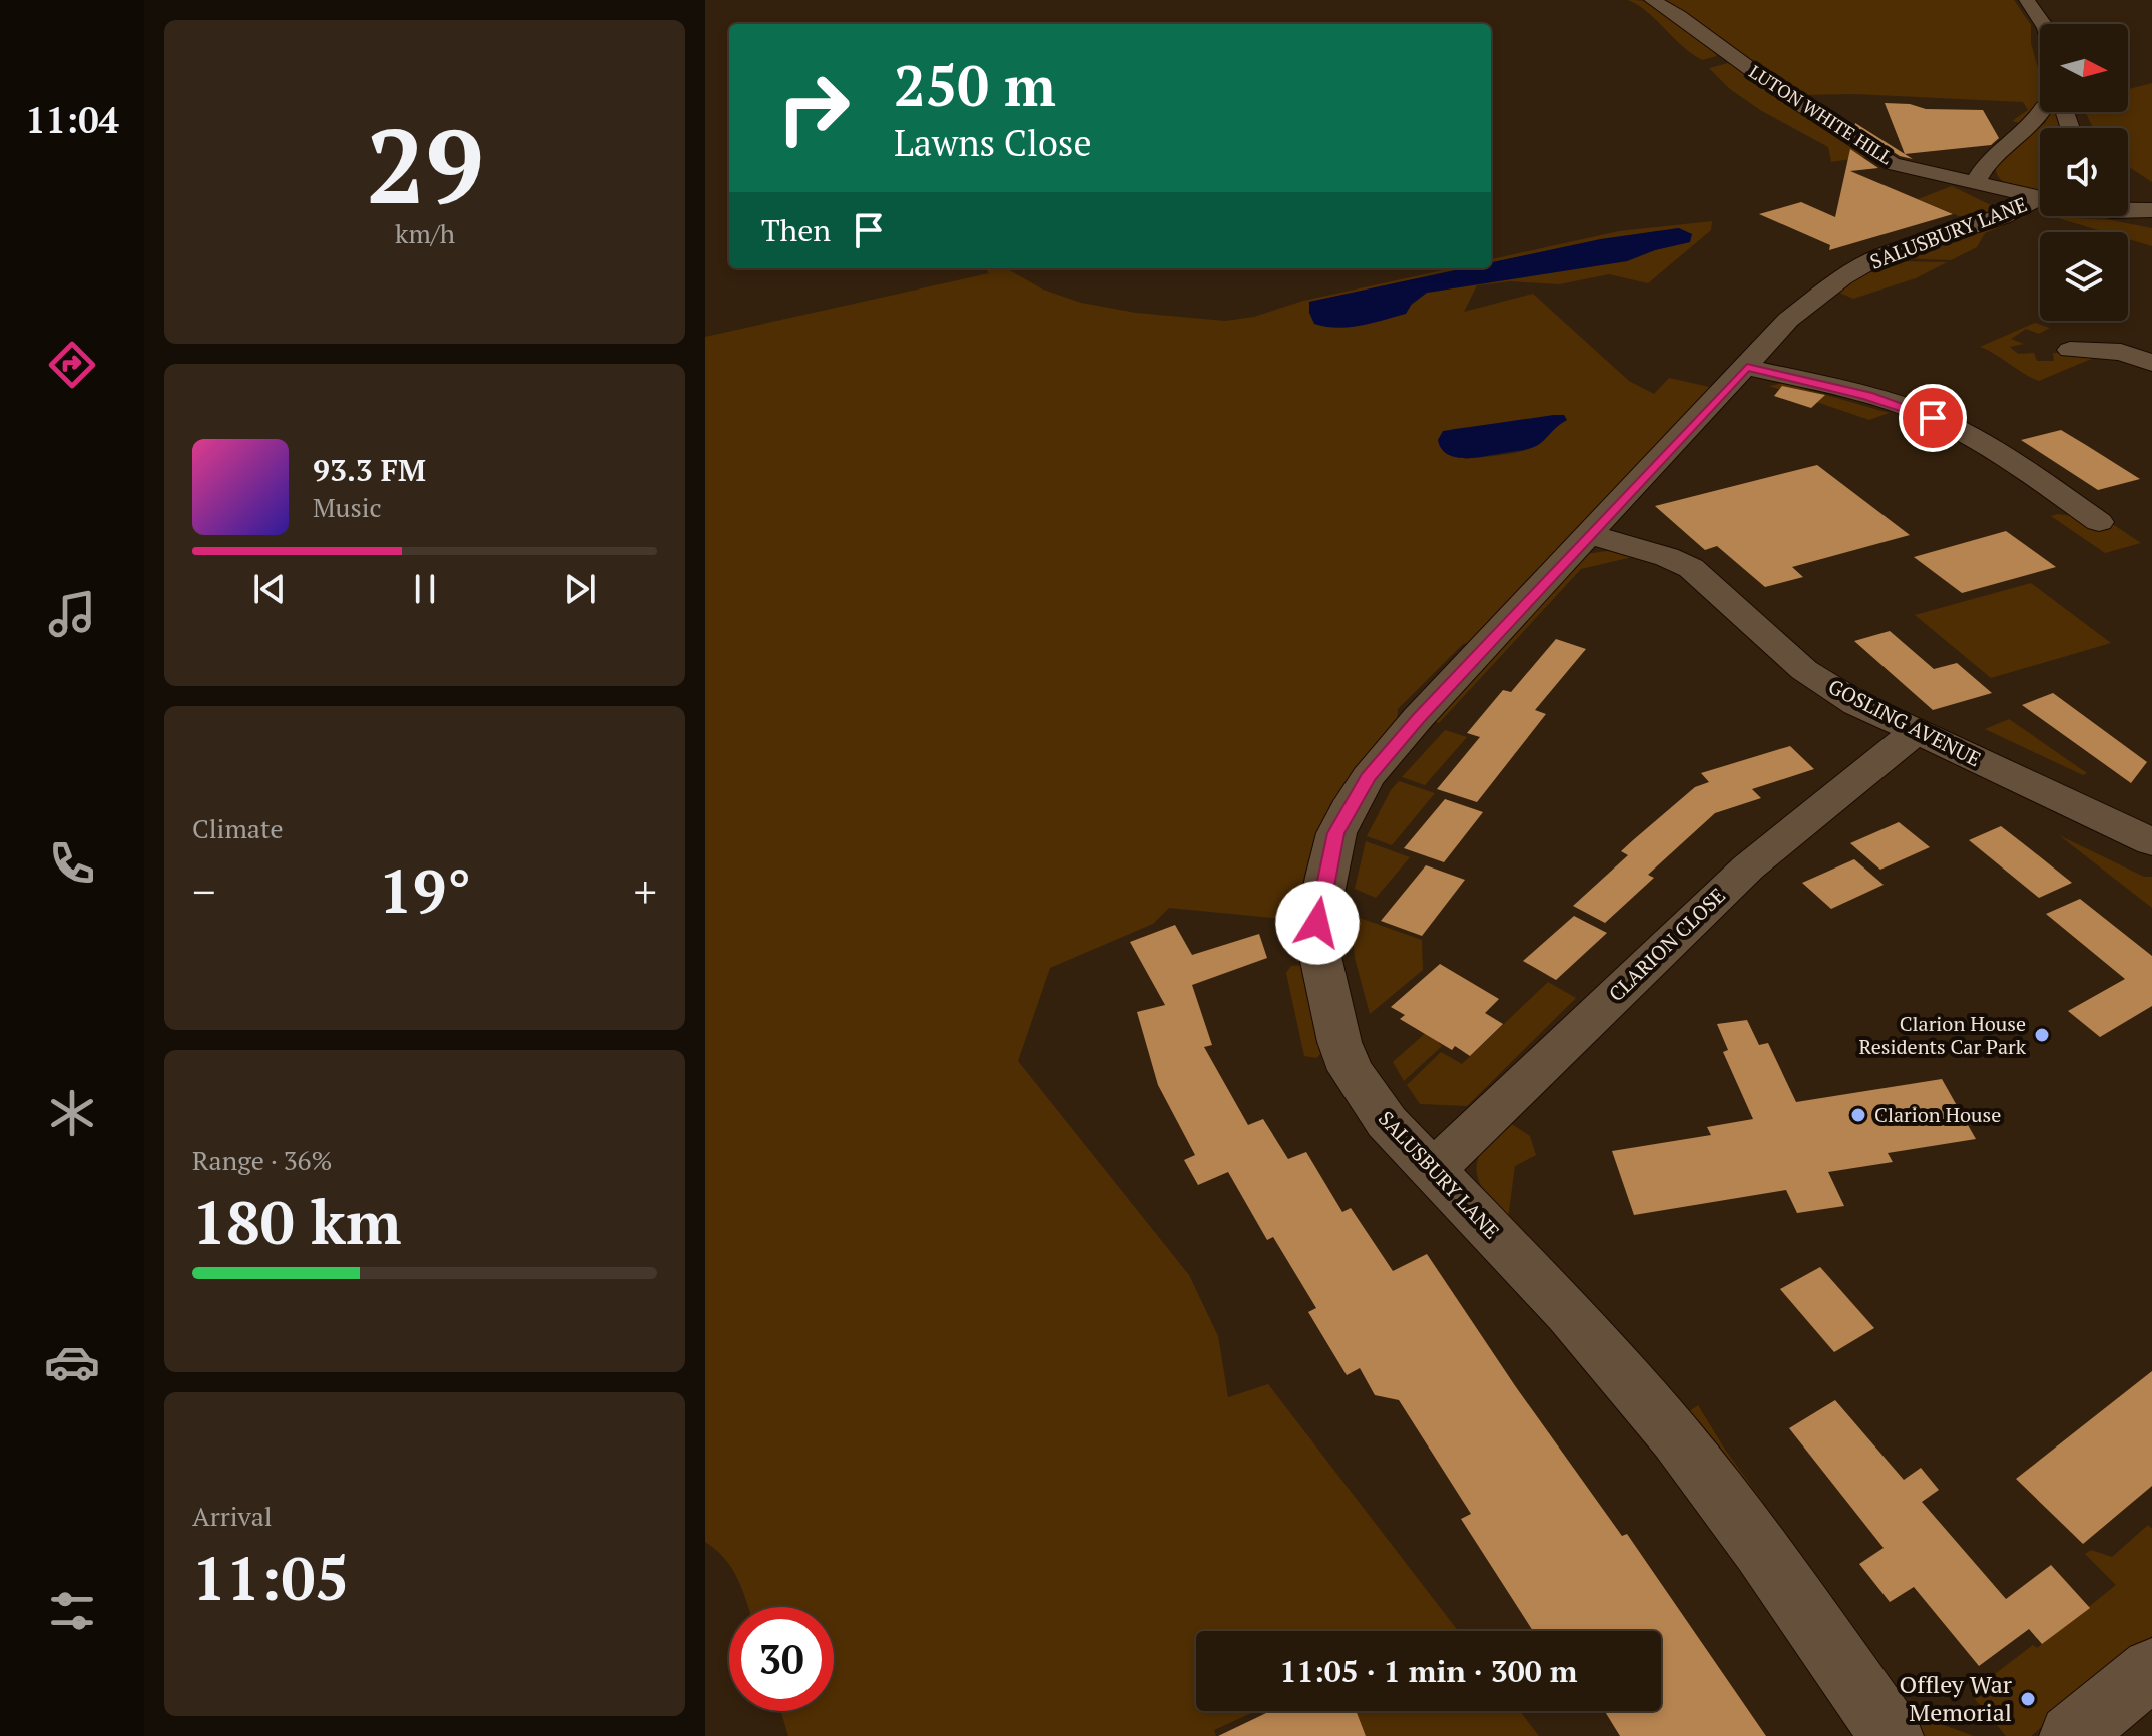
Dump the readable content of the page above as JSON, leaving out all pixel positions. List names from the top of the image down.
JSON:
{
  "streets": {
    "street": [
      "LUTON WHITE HILL",
      "SALUSBURY LANE",
      "GOSLING AVENUE",
      "CLARION CLOSE"
    ]
  },
  "crossings": [
    ["SALUSBURY LANE", "GOSLING AVENUE"],
    ["SALUSBURY LANE", "CLARION CLOSE"],
    ["GOSLING AVENUE", "CLARION CLOSE"]
  ],
  "places": ["Clarion House Residents Car Park", "Clarion House", "Offley War Memorial"],
  "north": "right",
  "page": {
    "tabs": "11:04",
    "tile": [
      ["29", "km/h"],
      "Climate",
      ["Range · 36%", "180 km"],
      ["Arrival", "11:05"]
    ],
    "turn": ["250 m", "Lawns Close"],
    "then": "Then",
    "song": ["93.3 FM", "Music"],
    "heat": ["−", "19°", "+"],
    "limit": "30",
    "trip": "11:05 · 1 min · 300 m"
  }
}
